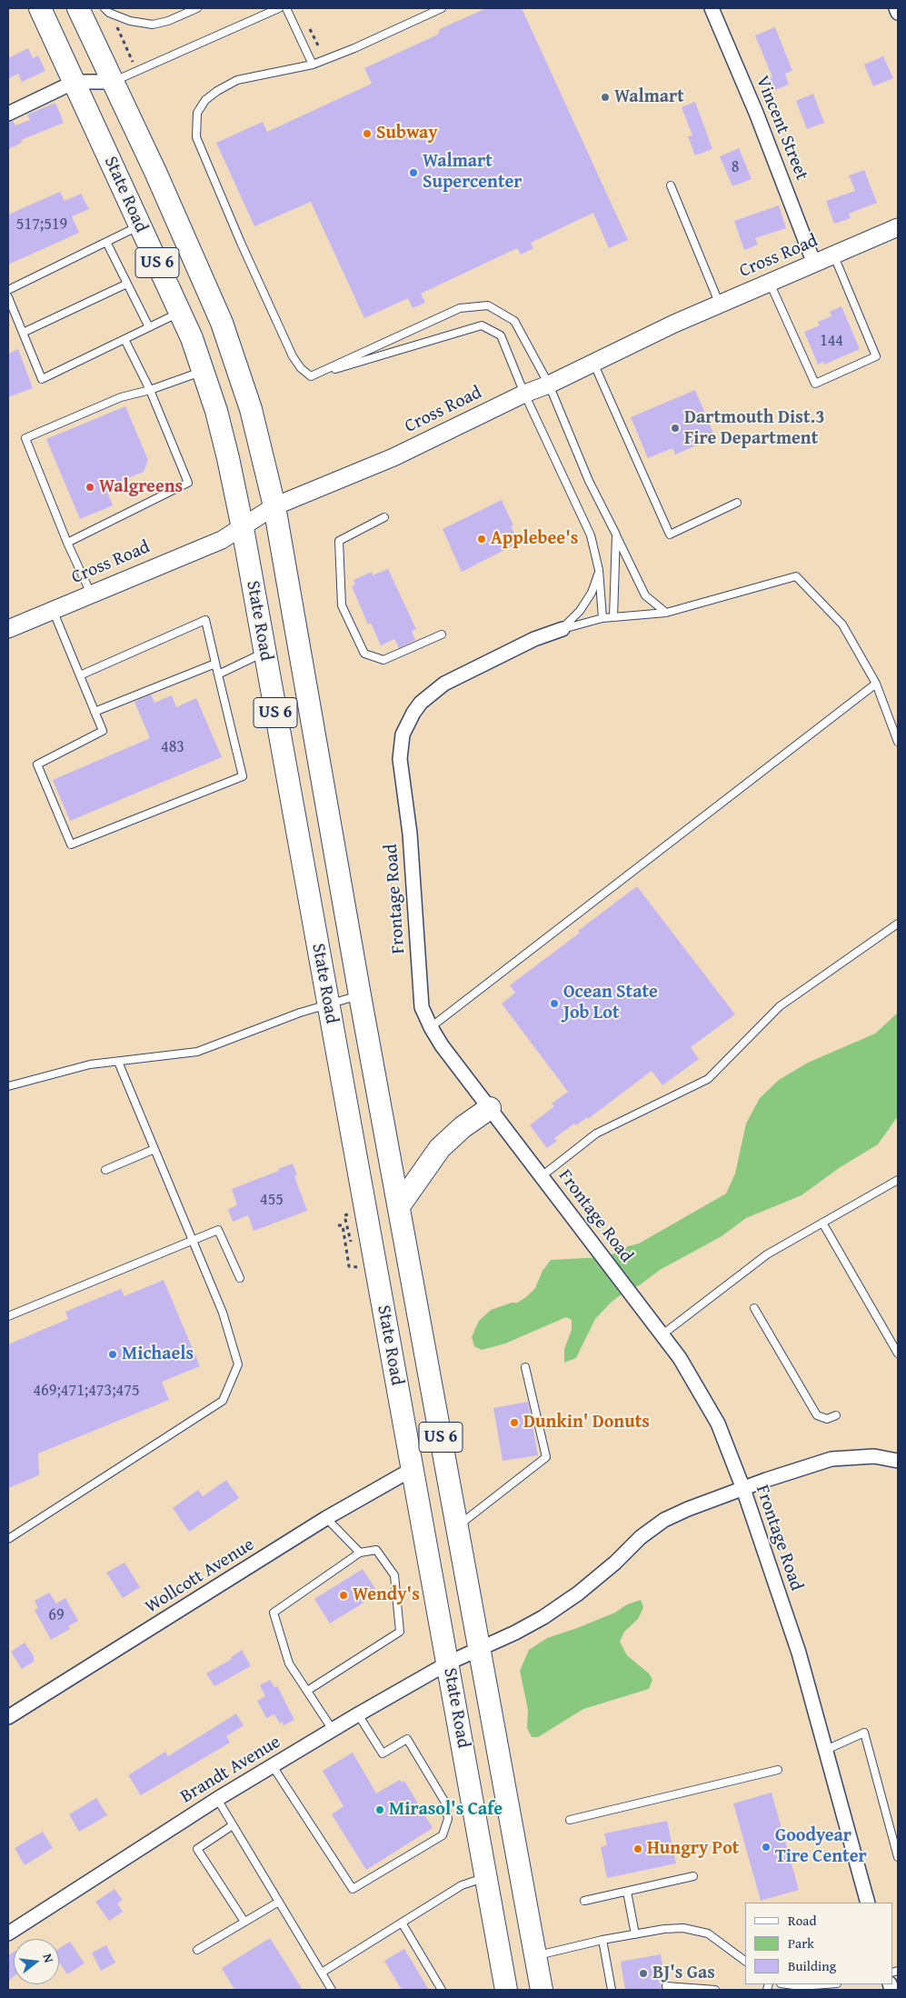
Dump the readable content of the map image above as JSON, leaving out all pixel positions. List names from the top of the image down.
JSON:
{
  "streets": {
    "main road": ["State Road", "US 6"],
    "street": [
      "Vincent Street",
      "Cross Road",
      "Frontage Road",
      "Wollcott Avenue",
      "Brandt Avenue"
    ]
  },
  "crossings": [
    ["Vincent Street", "Cross Road"],
    ["State Road", "Cross Road"],
    ["State Road", "Wollcott Avenue"],
    ["State Road", "Brandt Avenue"],
    ["Frontage Road", "Brandt Avenue"]
  ],
  "places": [
    "Walmart",
    "Subway",
    "Walmart Supercenter",
    "Dartmouth Dist.3 Fire Department",
    "Walgreens",
    "Applebee's",
    "Ocean State Job Lot",
    "Michaels",
    "Dunkin' Donuts",
    "Wendy's",
    "Mirasol's Cafe",
    "Goodyear Tire Center",
    "Hungry Pot",
    "BJ's Gas"
  ],
  "house_numbers": [
    "8",
    "517;519",
    "144",
    "483",
    "455",
    "469;471;473;475",
    "69"
  ],
  "legend": ["Road", "Park", "Building"],
  "north": "right"
}
